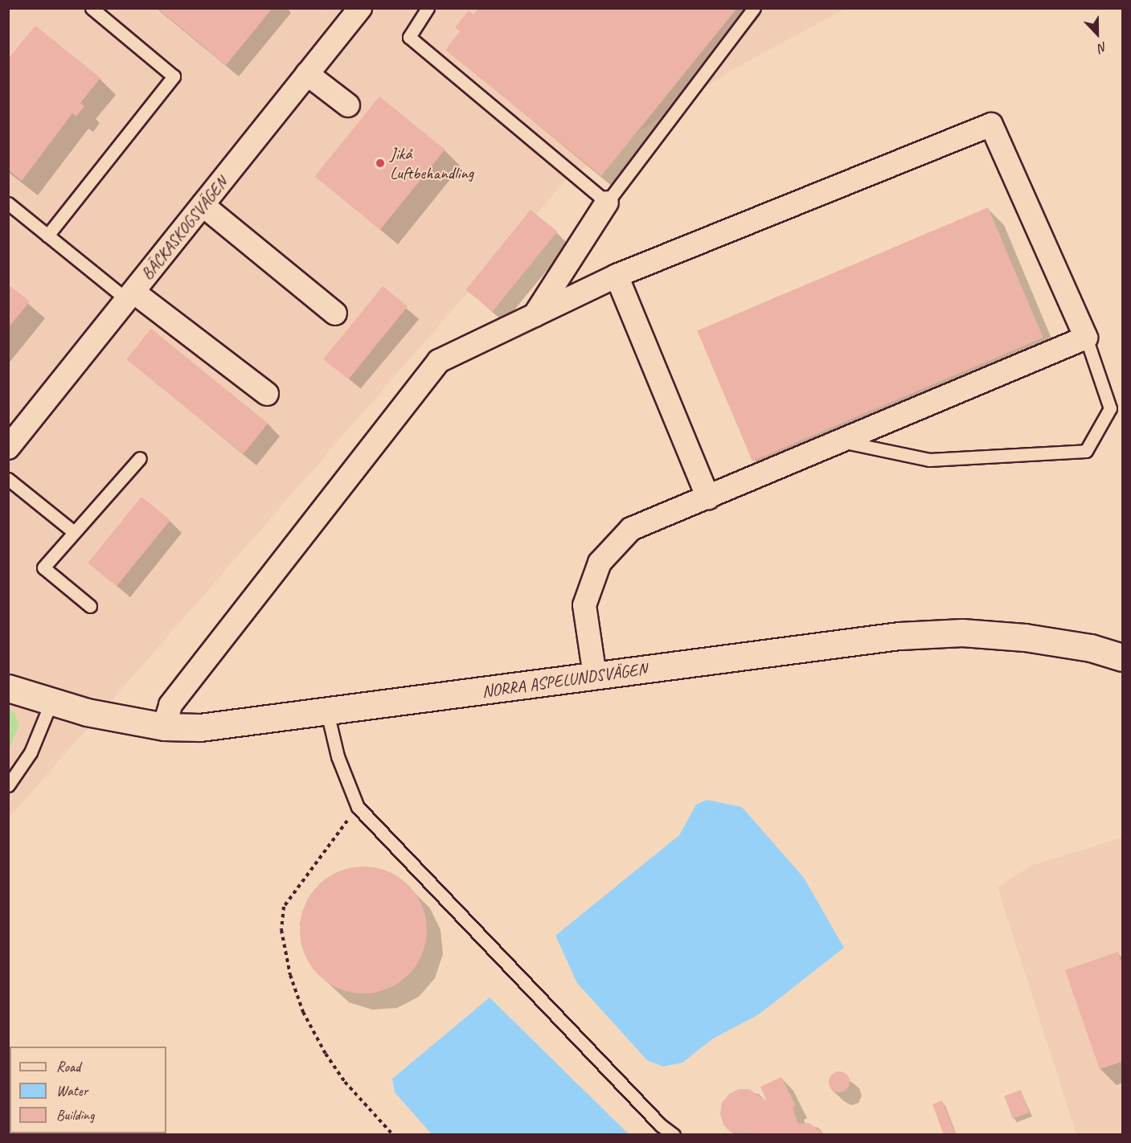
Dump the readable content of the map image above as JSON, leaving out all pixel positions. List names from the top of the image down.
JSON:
{
  "streets": {
    "street": ["BÄCKASKOGSVÄGEN", "NORRA ASPELUNDSVÄGEN"]
  },
  "places": ["Jikå Luftbehandling"],
  "legend": ["Road", "Water", "Building"],
  "north": "bottom"
}
